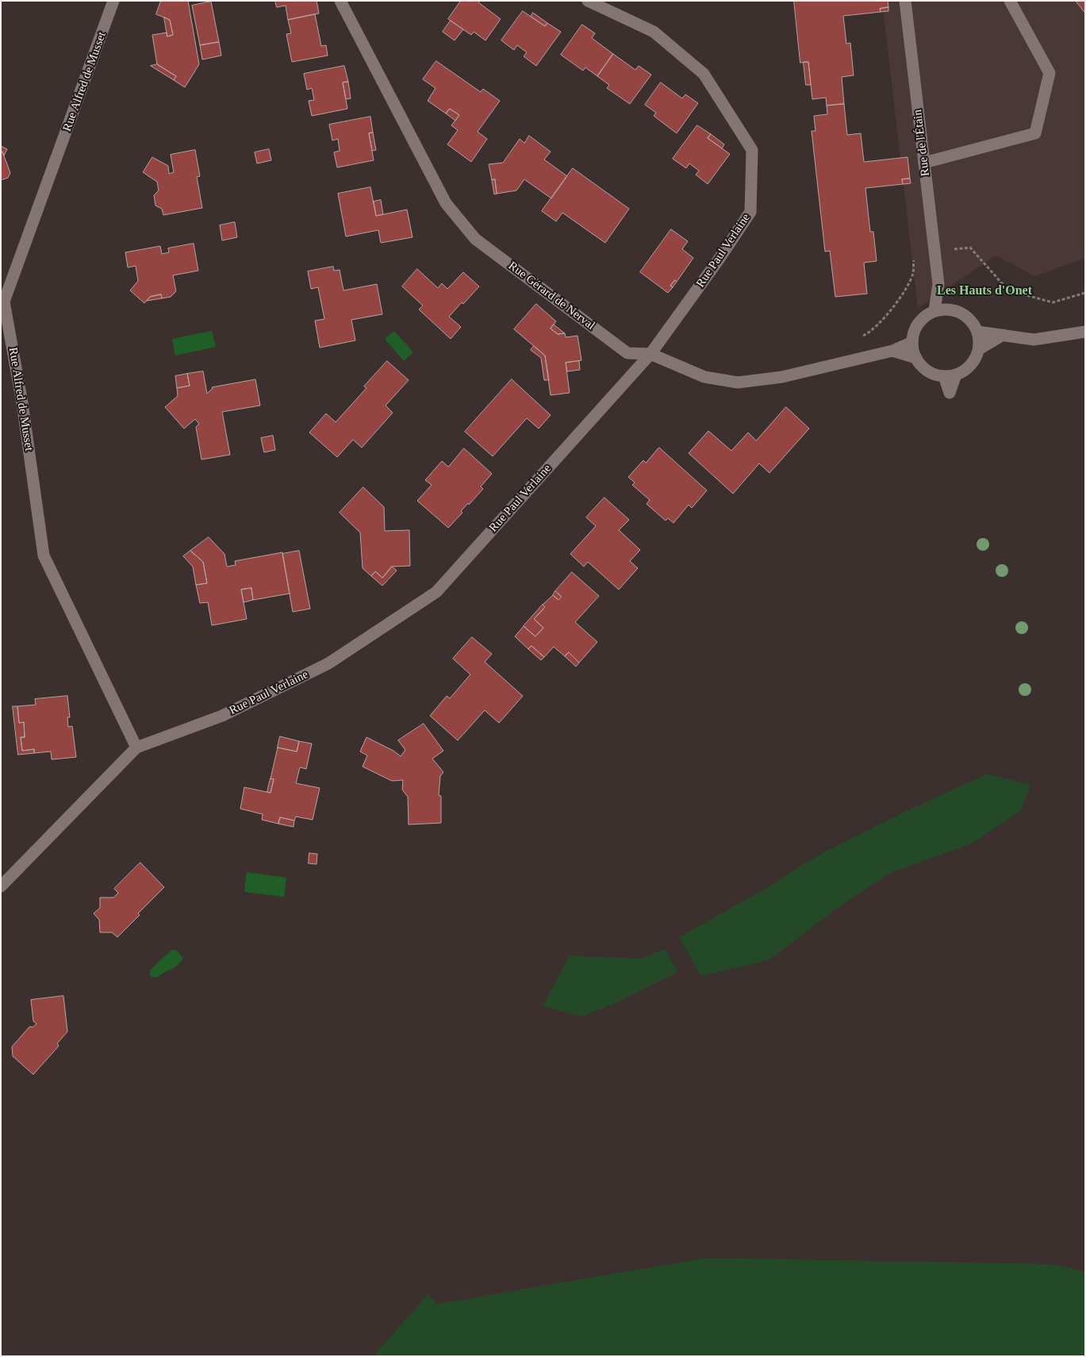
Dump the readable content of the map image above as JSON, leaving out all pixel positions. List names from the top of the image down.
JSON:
{
  "streets": {
    "street": [
      "Rue Alfred de Musset",
      "Rue de l'Étain",
      "Rue Paul Verlaine",
      "Rue Gérard de Nerval"
    ]
  },
  "crossings": [
    ["Rue Alfred de Musset", "Rue Paul Verlaine"],
    ["Rue de l'Étain", "Rue Gérard de Nerval"],
    ["Rue Paul Verlaine", "Rue Gérard de Nerval"]
  ],
  "districts": ["Les Hauts d'Onet"]
}
